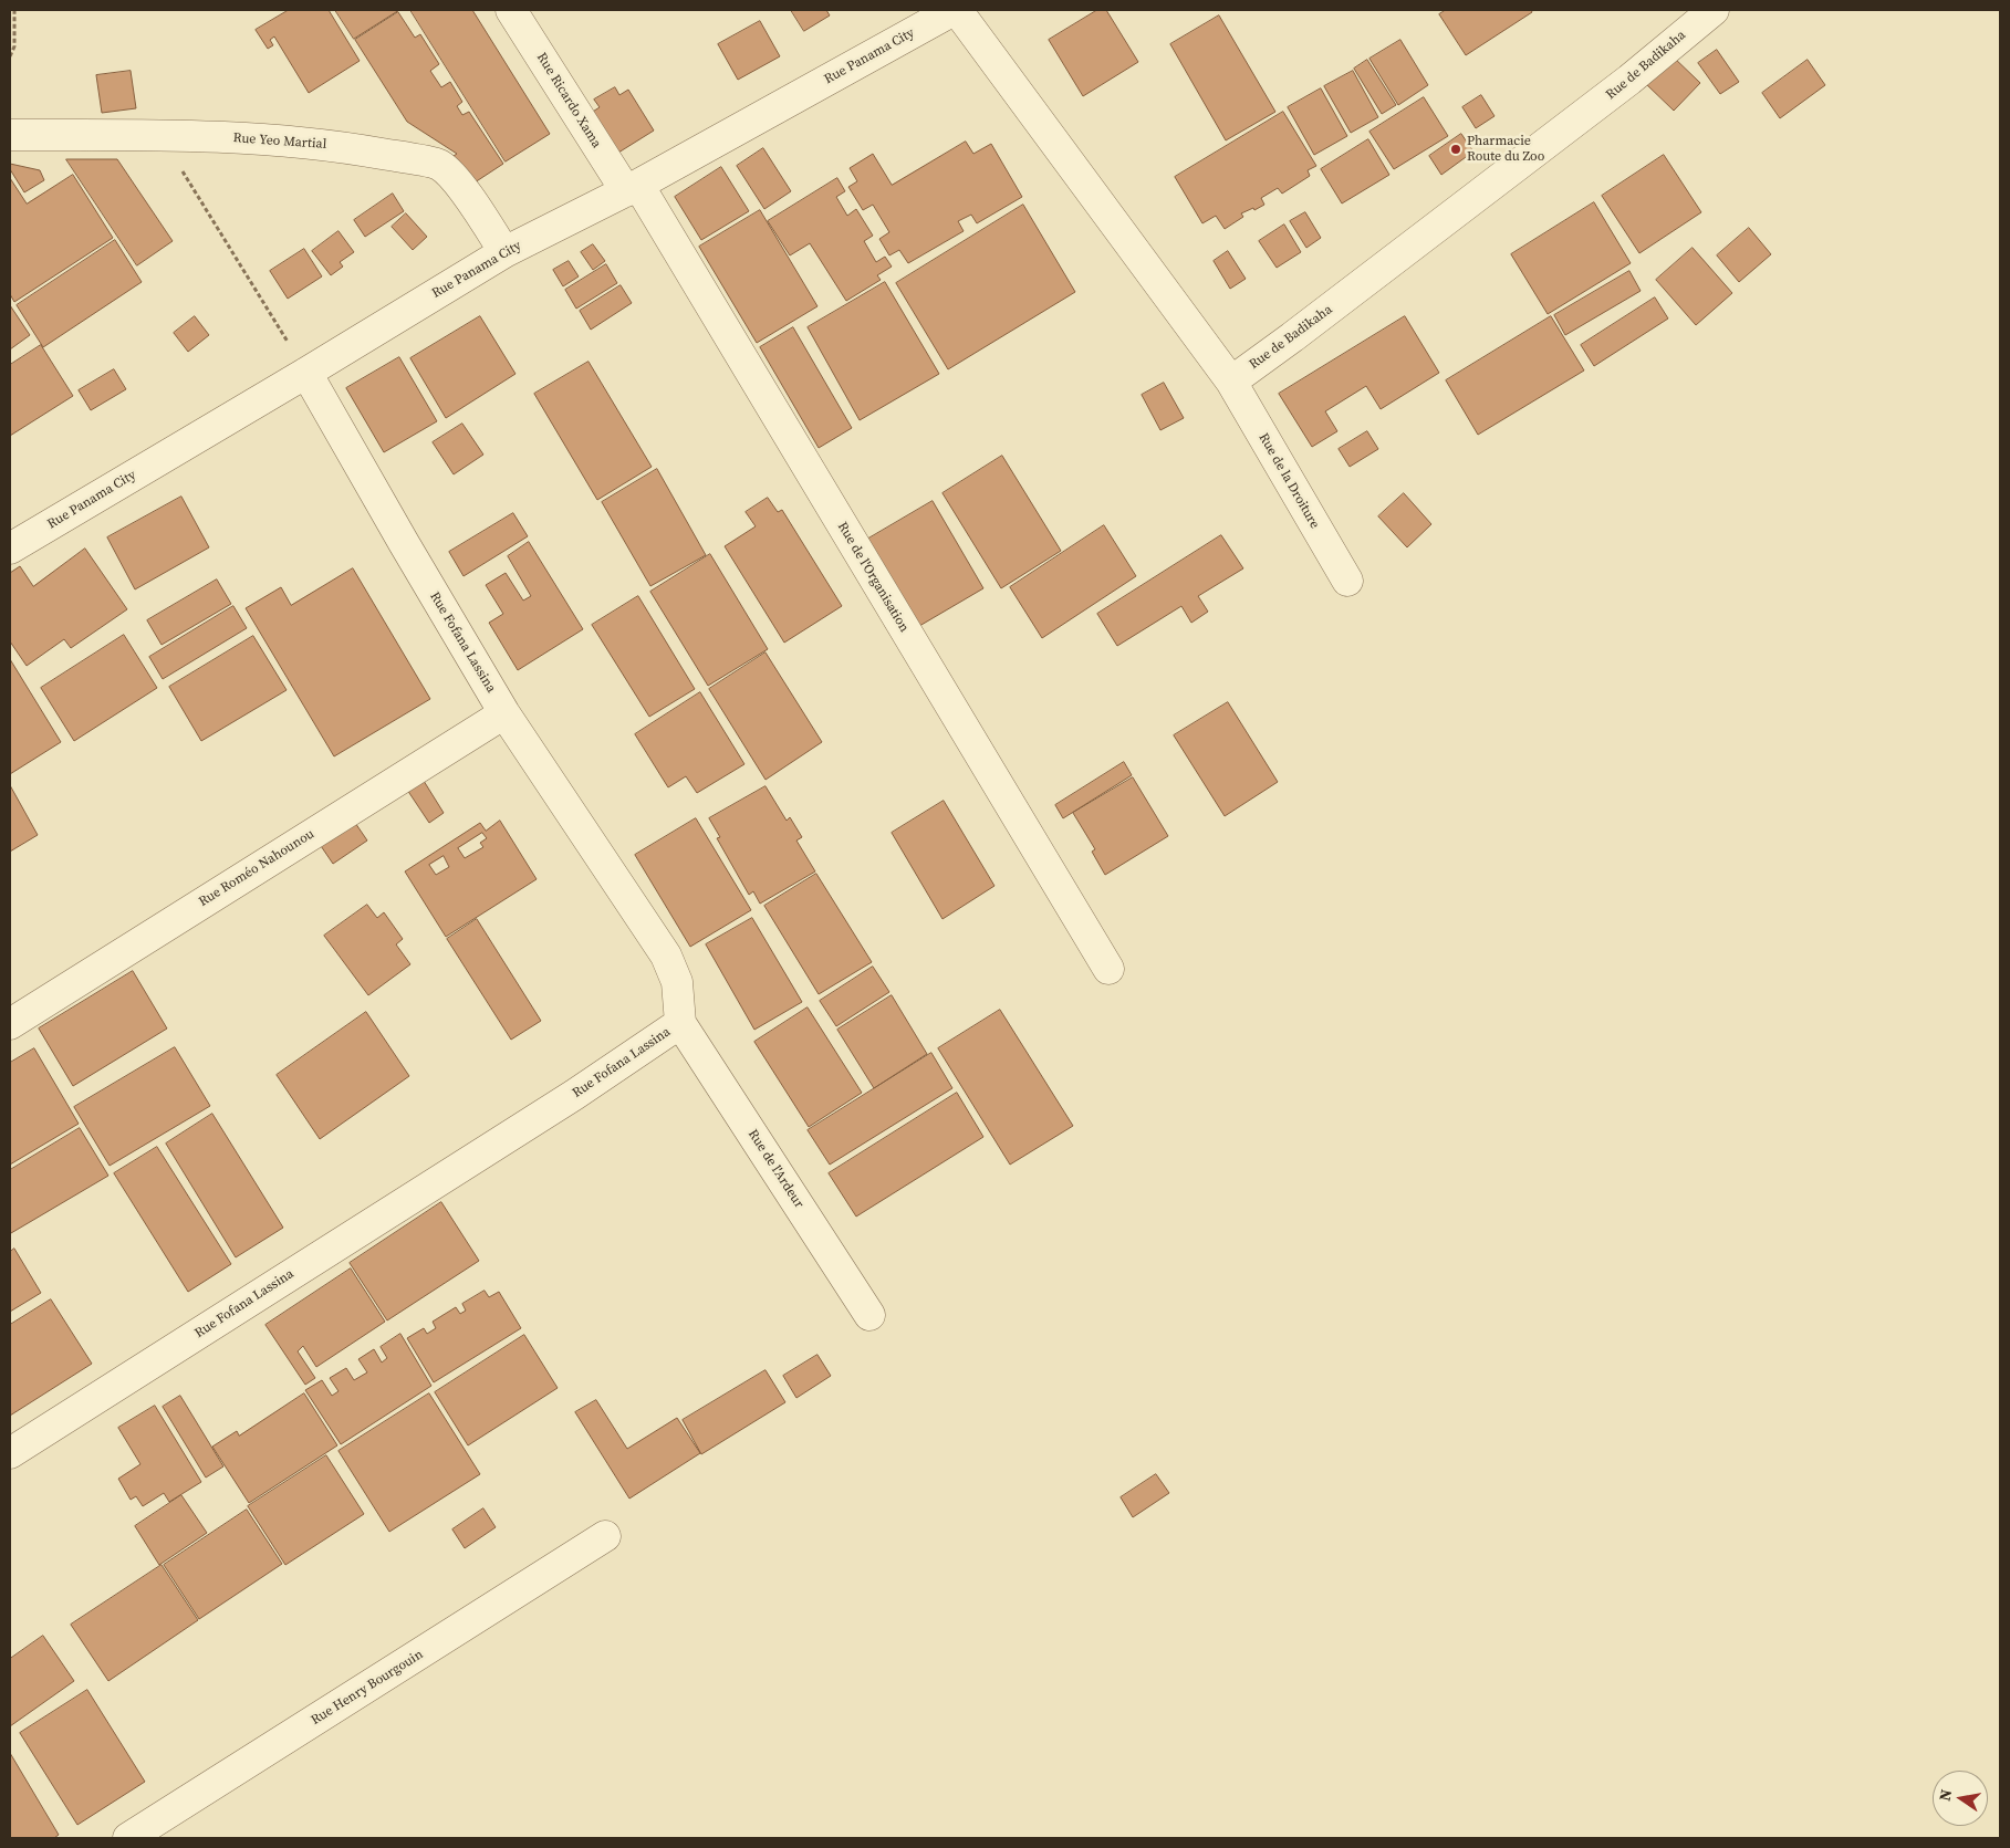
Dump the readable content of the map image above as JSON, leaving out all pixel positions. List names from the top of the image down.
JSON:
{
  "streets": {
    "street": [
      "Rue Panama City",
      "Rue de Badikaha",
      "Rue Ricardo Xama",
      "Rue Yeo Martial",
      "Rue de la Droiture",
      "Rue de l'Organisation",
      "Rue Fofana Lassina",
      "Rue Roméo Nahounou",
      "Rue de l'Ardeur",
      "Rue Henry Bourgouin"
    ]
  },
  "crossings": [
    ["Rue Panama City", "Rue Ricardo Xama"],
    ["Rue Panama City", "Rue Yeo Martial"],
    ["Rue Panama City", "Rue de l'Organisation"],
    ["Rue Panama City", "Rue Fofana Lassina"],
    ["Rue de Badikaha", "Rue de la Droiture"],
    ["Rue Ricardo Xama", "Rue de l'Organisation"],
    ["Rue Fofana Lassina", "Rue Roméo Nahounou"],
    ["Rue Fofana Lassina", "Rue de l'Ardeur"]
  ],
  "places": ["Pharmacie Route du Zoo"],
  "north": "left"
}
